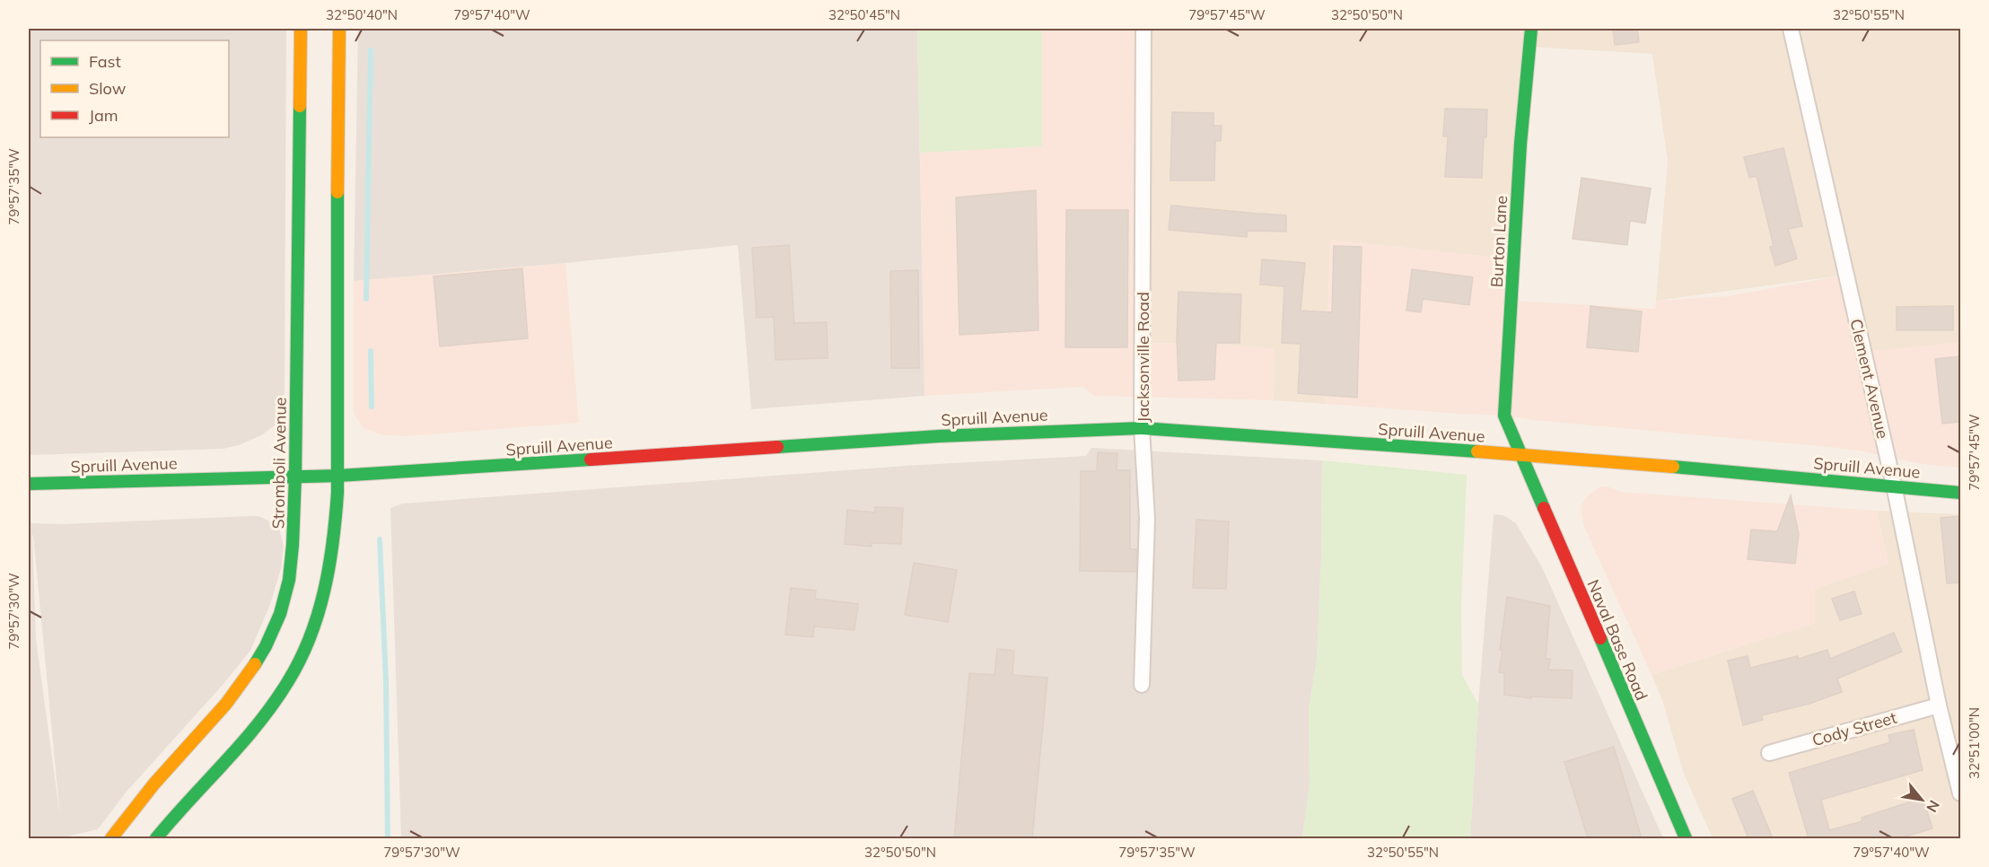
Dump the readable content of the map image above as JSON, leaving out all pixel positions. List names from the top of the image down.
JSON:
{
  "streets": {
    "street": [
      "Burton Lane",
      "Jacksonville Road",
      "Clement Avenue",
      "Spruill Avenue",
      "Stromboli Avenue",
      "Naval Base Road",
      "Cody Street"
    ]
  },
  "crossings": [
    ["Burton Lane", "Spruill Avenue"],
    ["Burton Lane", "Naval Base Road"],
    ["Jacksonville Road", "Spruill Avenue"],
    ["Clement Avenue", "Spruill Avenue"],
    ["Clement Avenue", "Cody Street"],
    ["Spruill Avenue", "Stromboli Avenue"],
    ["Spruill Avenue", "Naval Base Road"]
  ],
  "legend": ["Fast", "Slow", "Jam"],
  "north": "bottom right",
  "coordinates": [
    "32°50'40\"N",
    "79°57'40\"W",
    "32°50'45\"N",
    "79°57'45\"W",
    "32°50'50\"N",
    "32°50'55\"N",
    "79°57'35\"W",
    "79°57'30\"W",
    "32°51'00\"N"
  ]
}
